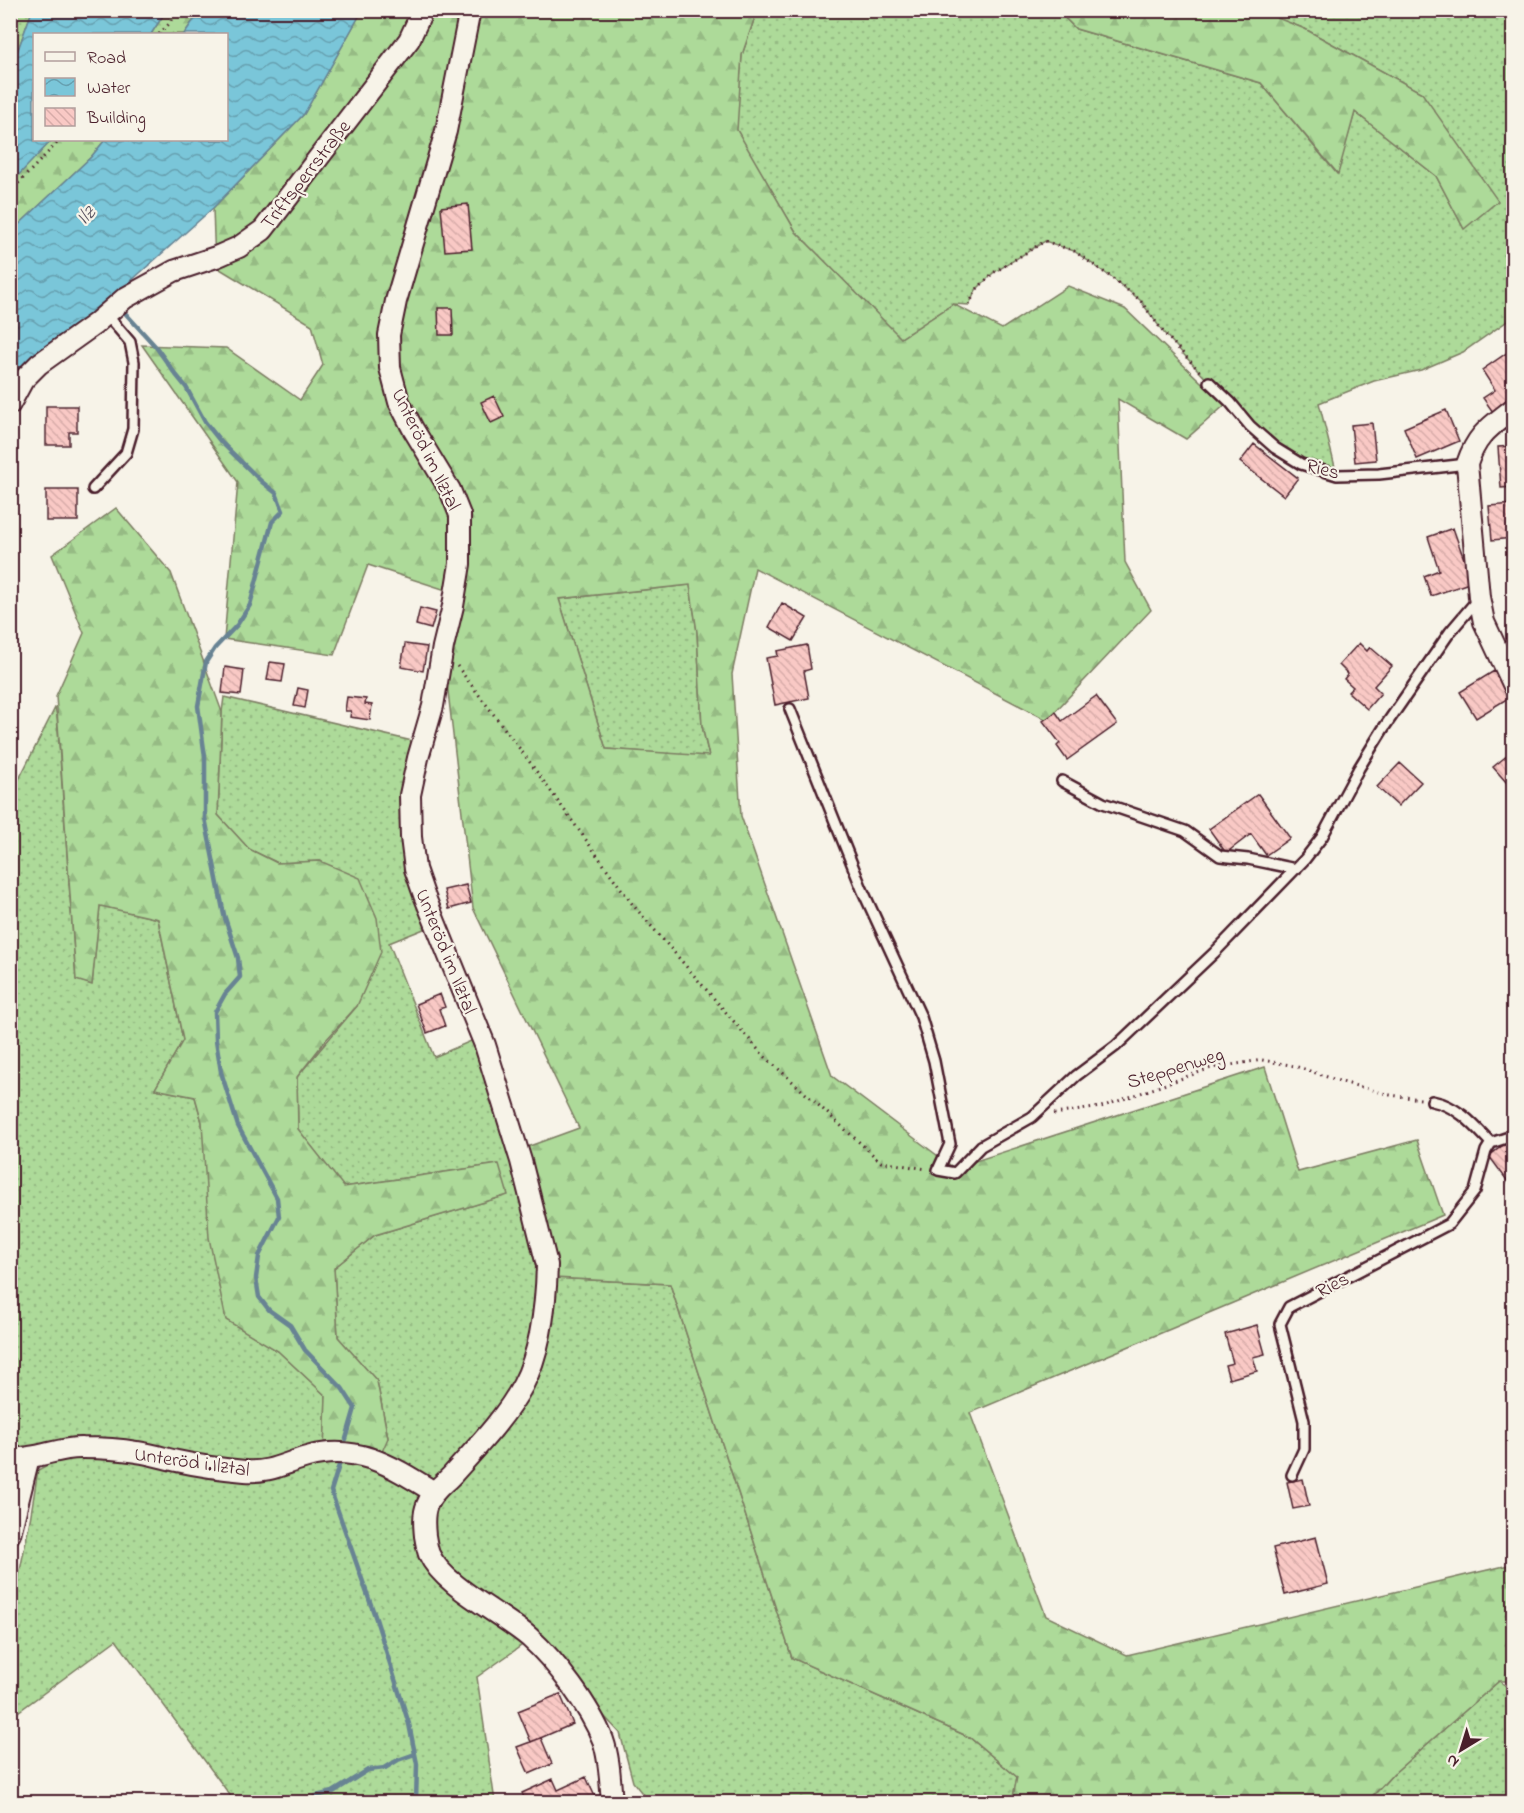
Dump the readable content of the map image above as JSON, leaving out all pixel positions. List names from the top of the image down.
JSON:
{
  "streets": {
    "street": ["Triftsperrstraße", "Unteröd im Ilztal", "Unteröd i.Ilztal"],
    "lane": ["Ries"],
    "path": ["Steppenweg"]
  },
  "crossings": [
    ["Unteröd im Ilztal", "Unteröd i.Ilztal"]
  ],
  "water": ["Ilz"],
  "legend": ["Road", "Water", "Building"],
  "north": "bottom left"
}
